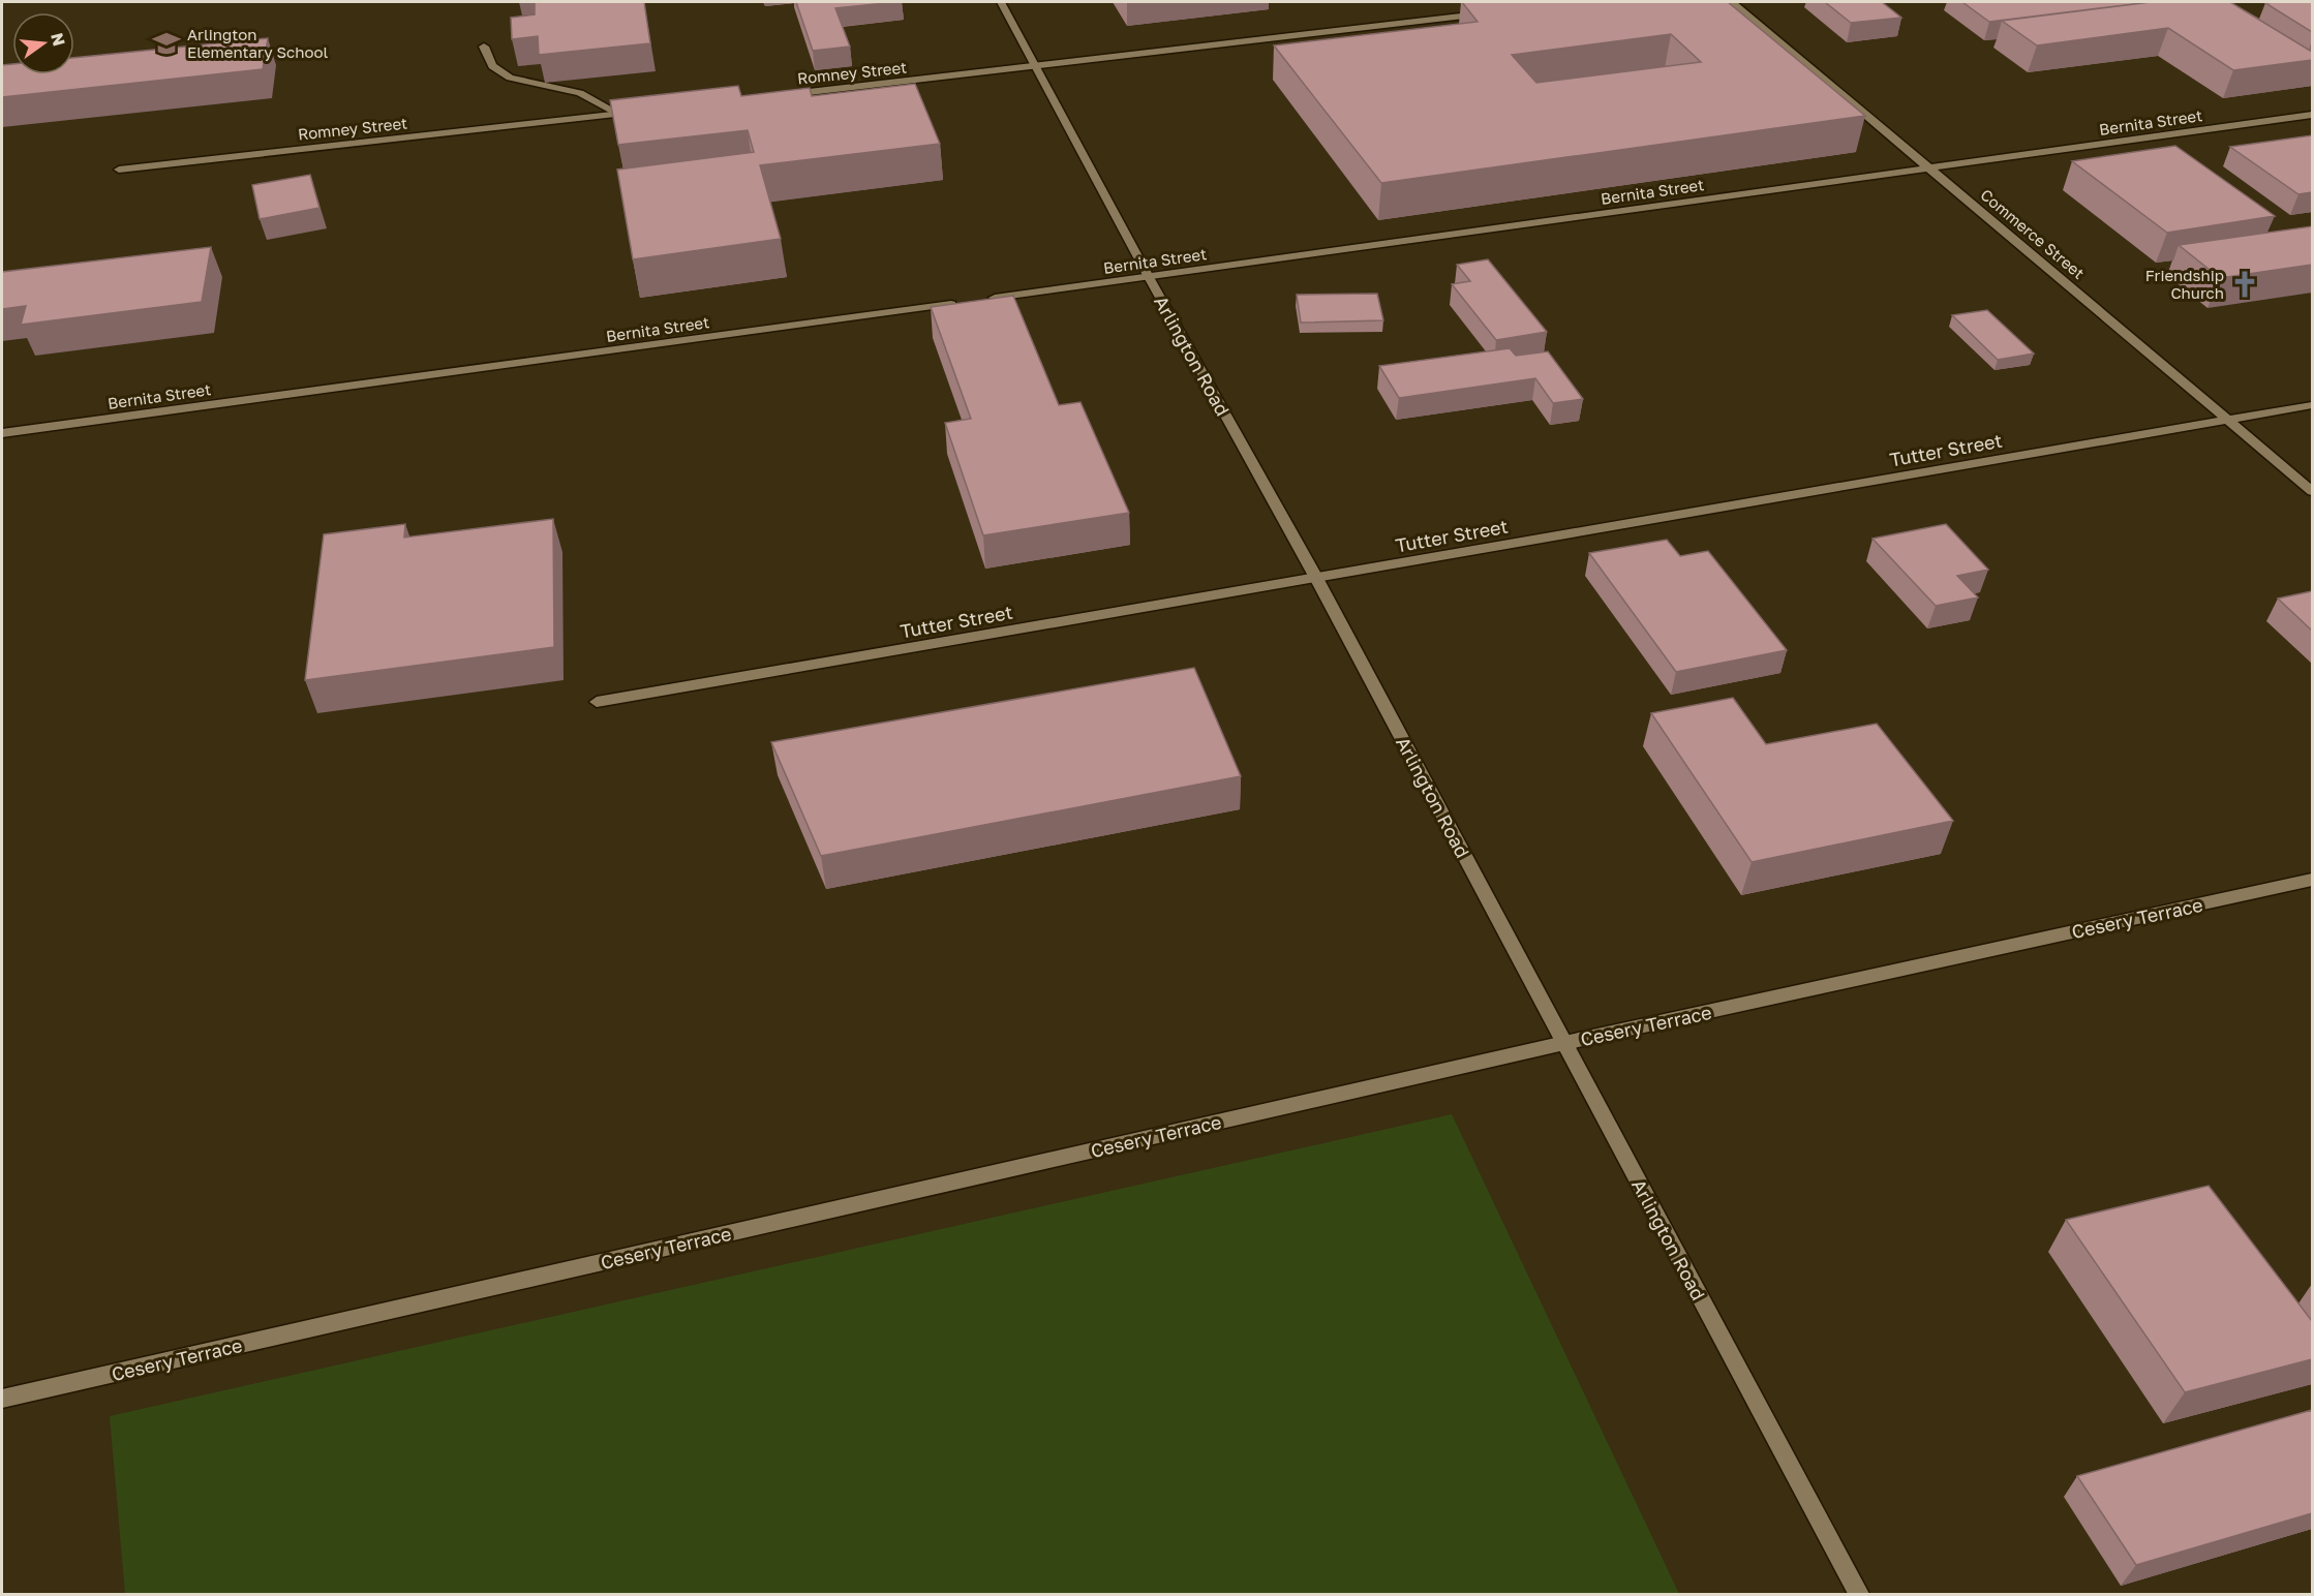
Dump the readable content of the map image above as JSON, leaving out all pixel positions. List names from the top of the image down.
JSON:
{
  "streets": {
    "street": [
      "Romney Street",
      "Bernita Street",
      "Commerce Street",
      "Arlington Road",
      "Tutter Street",
      "Cesery Terrace"
    ]
  },
  "crossings": [
    ["Romney Street", "Arlington Road"],
    ["Bernita Street", "Commerce Street"],
    ["Bernita Street", "Arlington Road"],
    ["Commerce Street", "Tutter Street"],
    ["Arlington Road", "Tutter Street"],
    ["Arlington Road", "Cesery Terrace"]
  ],
  "places": {
    "school or university": ["Arlington Elementary School"],
    "church": ["Friendship Church"]
  },
  "north": "right"
}
